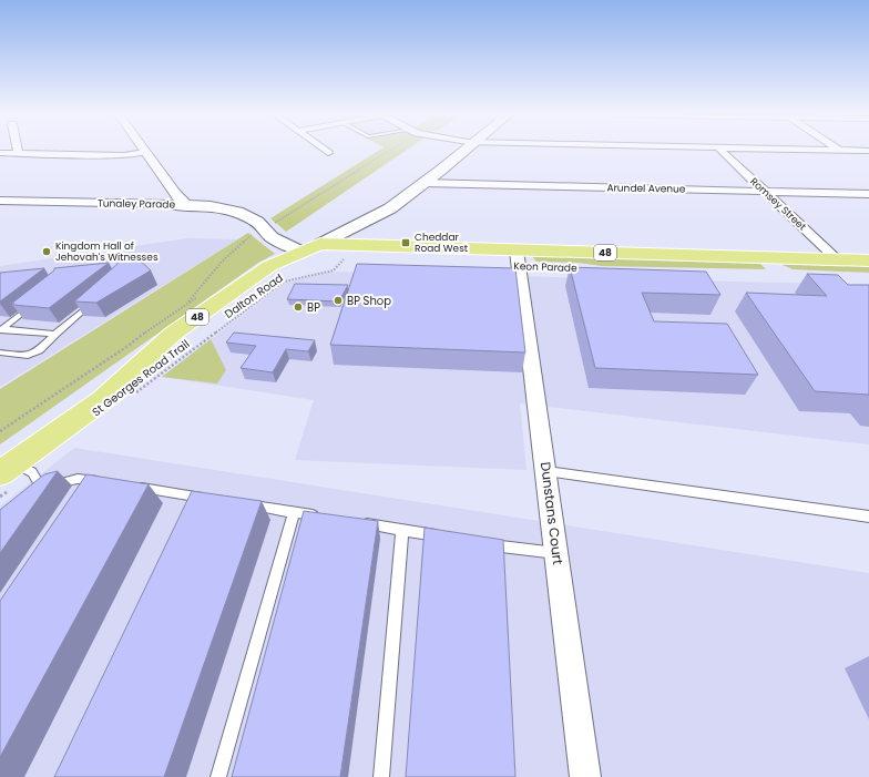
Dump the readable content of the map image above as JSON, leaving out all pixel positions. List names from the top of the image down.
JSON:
{
  "streets": {
    "main road": ["48", "Keon Parade", "Dalton Road"],
    "street": [
      "Arundel Avenue",
      "Tunaley Parade",
      "Romsey Street",
      "Dunstans Court"
    ],
    "path": ["St Georges Road Trail"]
  },
  "crossings": [
    ["Arundel Avenue", "Romsey Street"],
    ["Tunaley Parade", "Keon Parade"],
    ["Tunaley Parade", "Dalton Road"],
    ["Tunaley Parade", "St Georges Road Trail"],
    ["Romsey Street", "Keon Parade"],
    ["Keon Parade", "Dalton Road"],
    ["Keon Parade", "St Georges Road Trail"],
    ["Keon Parade", "Dunstans Court"],
    ["Dalton Road", "St Georges Road Trail"]
  ],
  "places": {
    "transit": ["Cheddar Road West"],
    "other": ["Kingdom Hall of Jehovah's Witnesses", "BP Shop", "BP"]
  }
}
